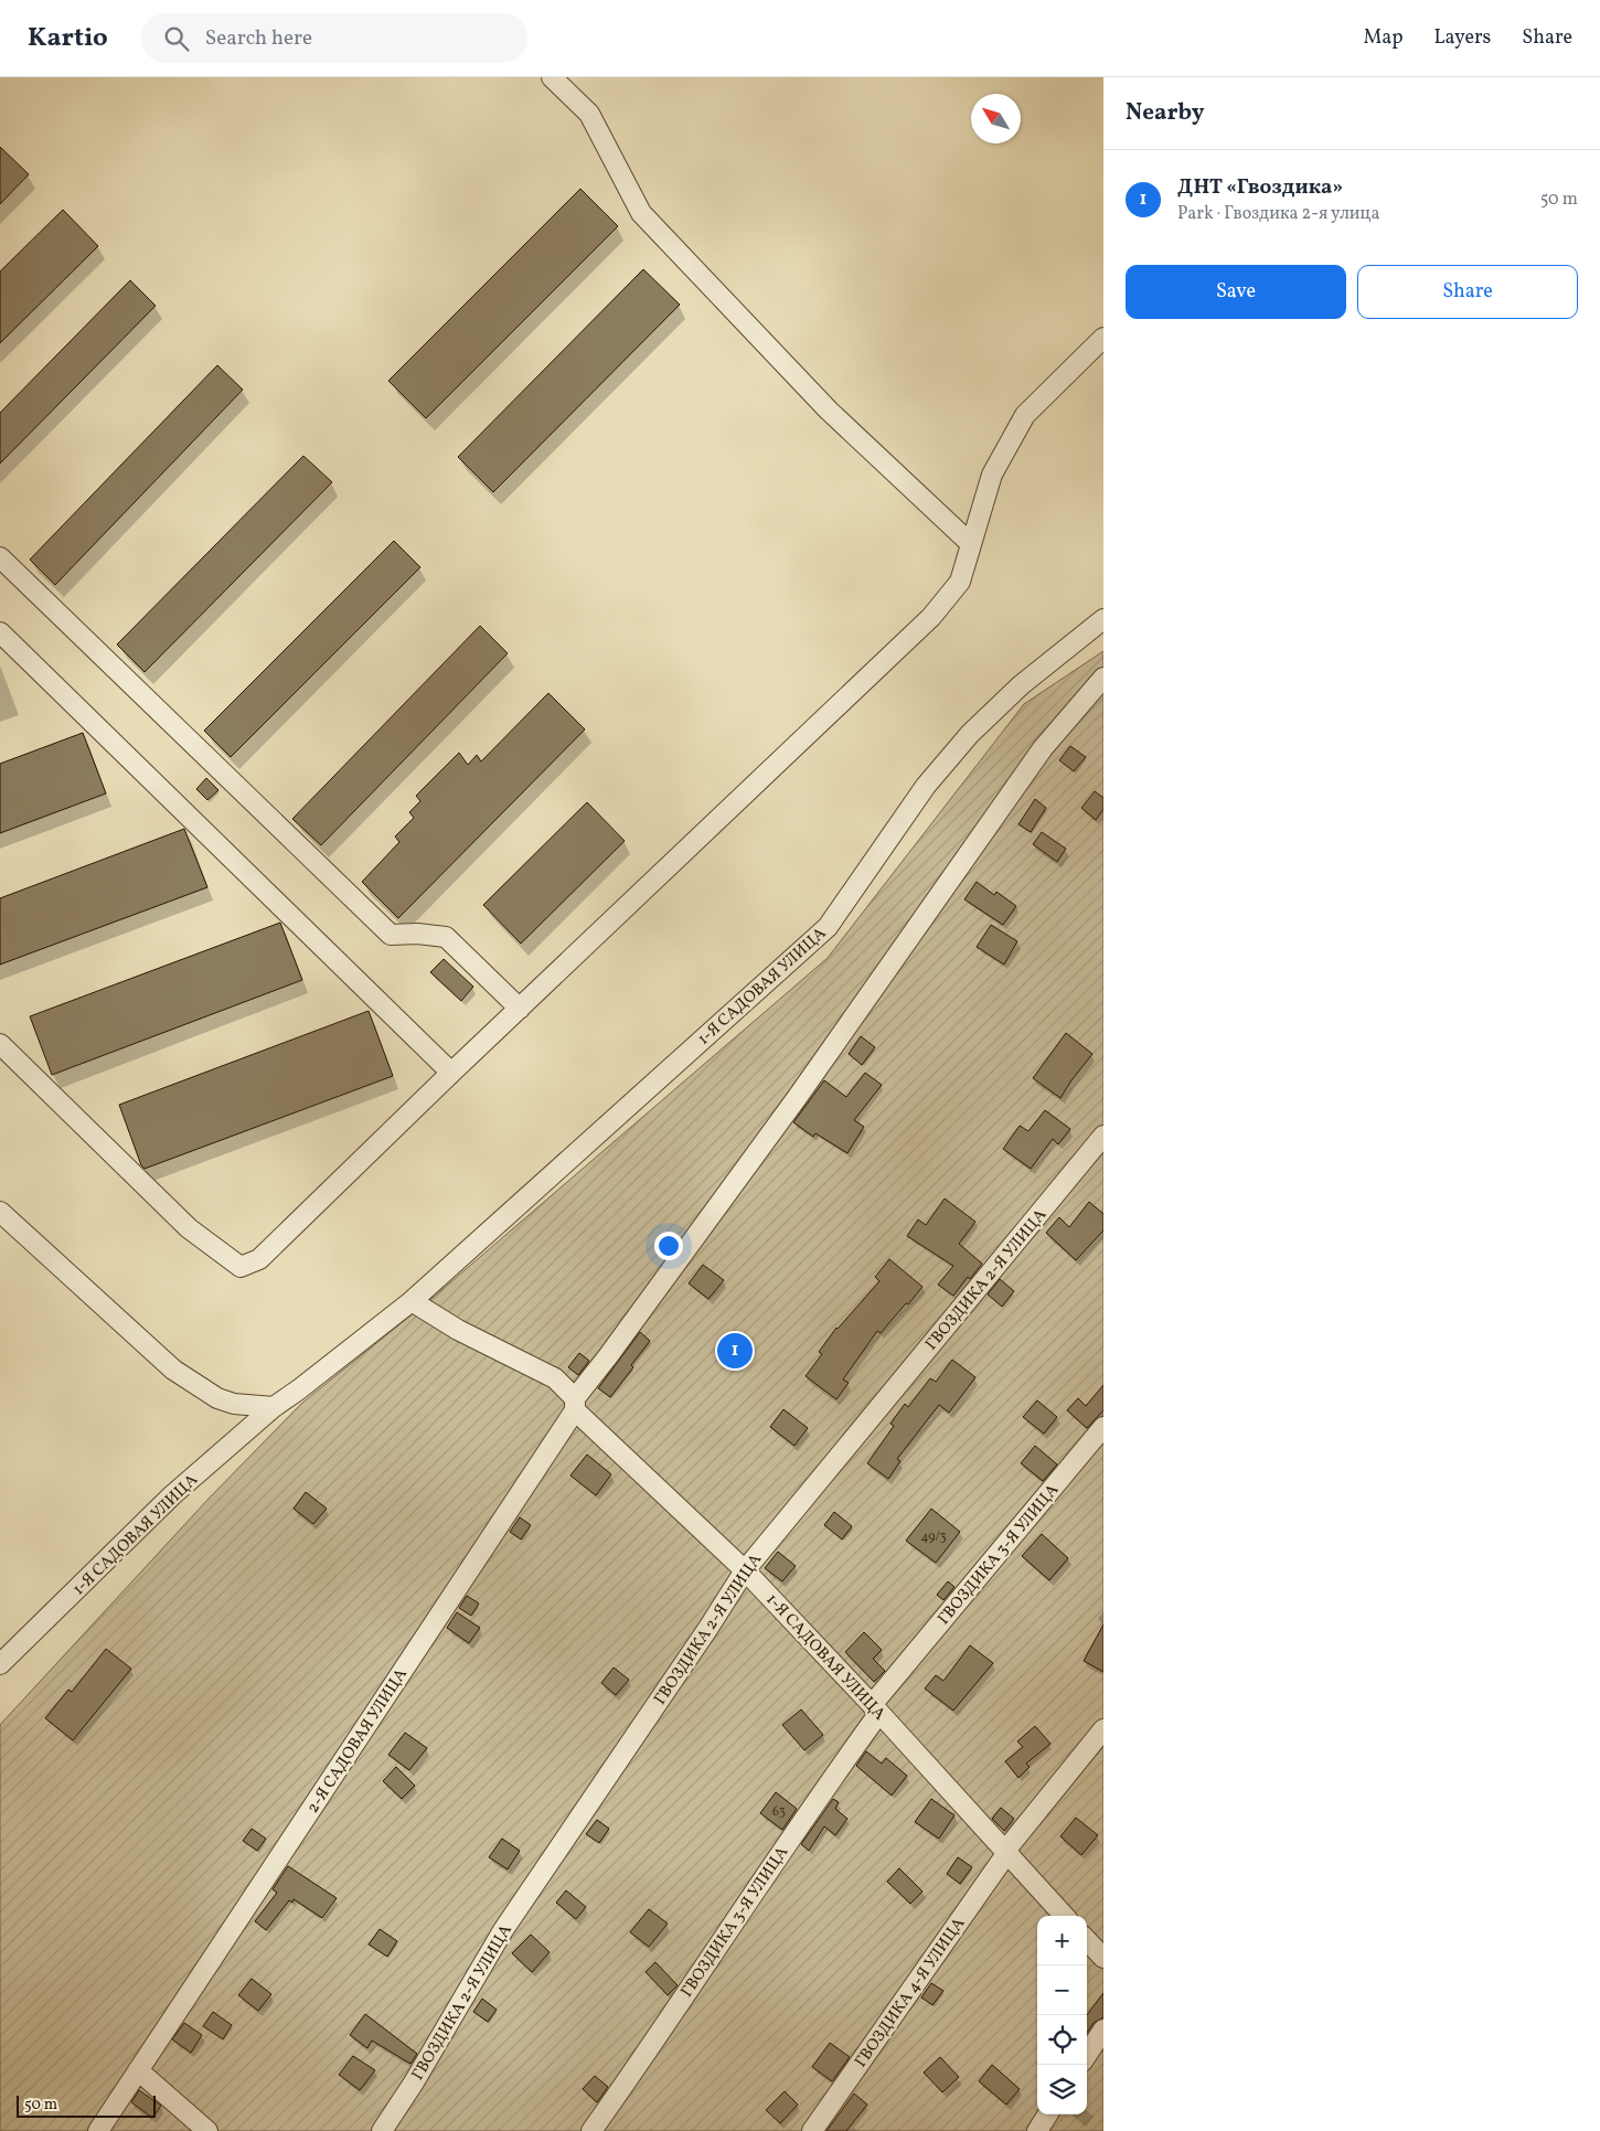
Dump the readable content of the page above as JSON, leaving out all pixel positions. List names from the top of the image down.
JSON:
{
  "streets": {
    "street": [
      "1-Я САДОВАЯ УЛИЦА",
      "ГВОЗДИКА 2-Я УЛИЦА",
      "ГВОЗДИКА 3-Я УЛИЦА",
      "2-Я САДОВАЯ УЛИЦА",
      "ГВОЗДИКА 4-Я УЛИЦА"
    ]
  },
  "crossings": [
    ["1-Я САДОВАЯ УЛИЦА", "ГВОЗДИКА 2-Я УЛИЦА"],
    ["1-Я САДОВАЯ УЛИЦА", "ГВОЗДИКА 3-Я УЛИЦА"],
    ["1-Я САДОВАЯ УЛИЦА", "2-Я САДОВАЯ УЛИЦА"],
    ["1-Я САДОВАЯ УЛИЦА", "ГВОЗДИКА 4-Я УЛИЦА"]
  ],
  "house_numbers": ["49/3", "63"],
  "scale_bar": "50 m",
  "north": "top left",
  "page": {
    "header": "Kartio",
    "search": "Search here",
    "nav": ["Map", "Layers", "Share"],
    "heading": "Nearby",
    "list": [
      {
        "mark": "1",
        "name": "ДНТ «Гвоздика»",
        "note": "Park · Гвоздика 2-я улица",
        "value": "50 m"
      }
    ],
    "buttons": ["Save", "Share"],
    "pins": "1",
    "map_buttons": ["+", "−"],
    "scale": "50 m"
  }
}
